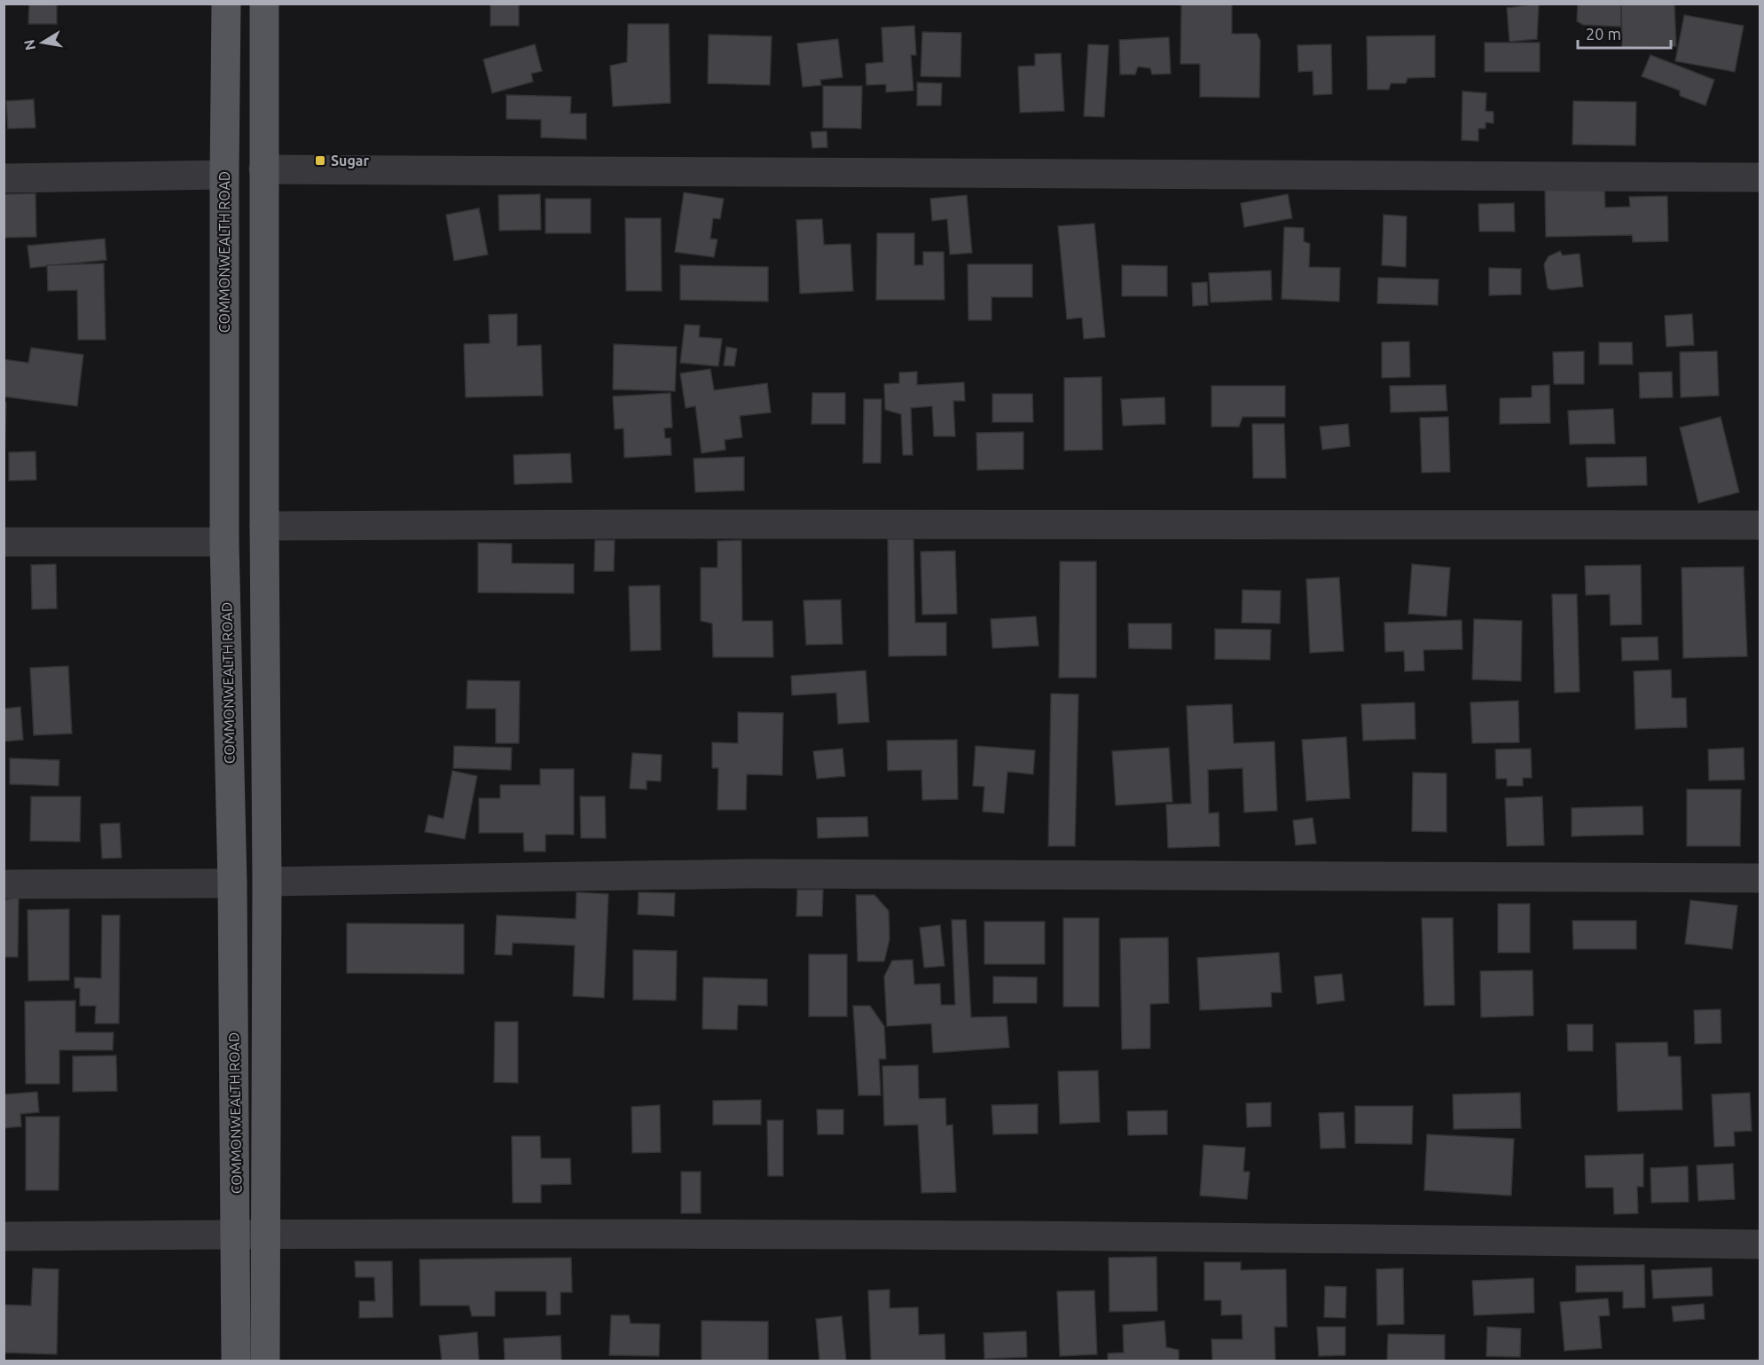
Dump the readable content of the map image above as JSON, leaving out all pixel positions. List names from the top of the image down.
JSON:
{
  "streets": {
    "main road": ["COMMONWEALTH ROAD"]
  },
  "places": {
    "transit": ["Sugar"]
  },
  "scale_bar": "20 m",
  "north": "left"
}
